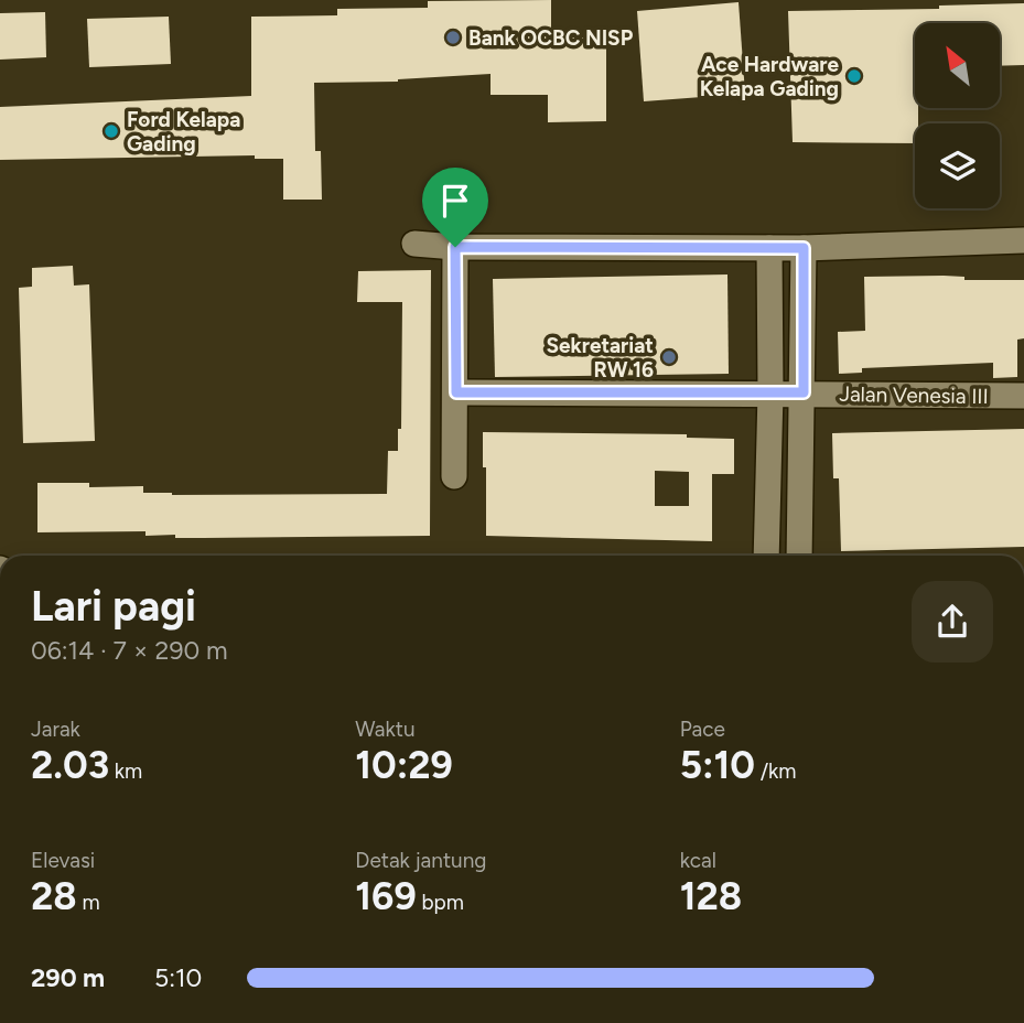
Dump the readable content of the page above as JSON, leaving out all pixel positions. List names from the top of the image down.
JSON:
{
  "streets": {
    "street": ["Jalan Venesia III"]
  },
  "places": [
    "Bank OCBC NISP",
    "Ace Hardware Kelapa Gading",
    "Ford Kelapa Gading",
    "Sekretariat RW 16"
  ],
  "north": "top left",
  "page": {
    "heading": ["Lari pagi", "06:14 · 7 × 290 m"],
    "stats": [
      ["Jarak", "2.03 km"],
      ["Waktu", "10:29"],
      ["Pace", "5:10 /km"],
      ["Elevasi", "28 m"],
      ["Detak jantung", "169 bpm"],
      ["kcal", "128"]
    ],
    "list": [
      {
        "name": "290 m",
        "note": "5:10"
      }
    ]
  }
}
